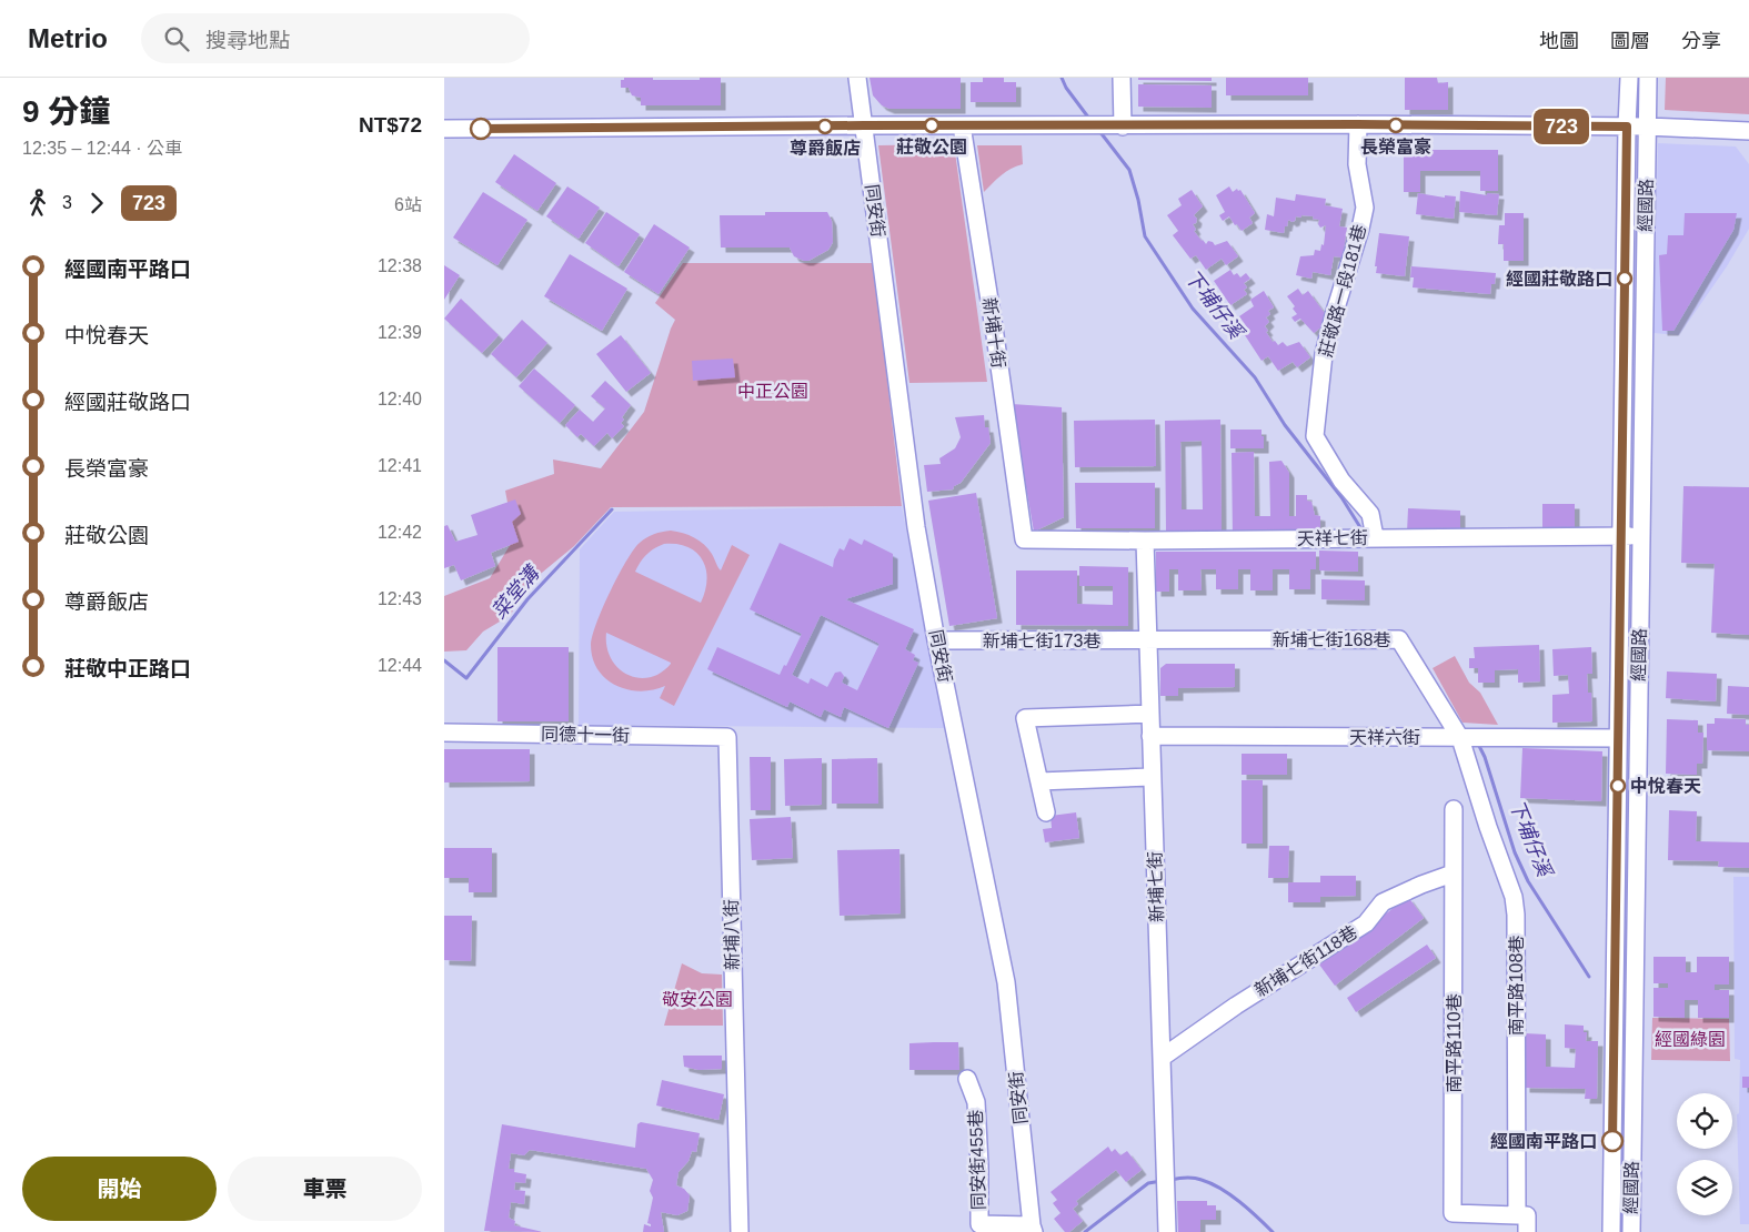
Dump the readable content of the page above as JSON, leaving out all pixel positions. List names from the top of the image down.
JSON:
{
  "streets": {
    "street": [
      "經國路",
      "同安街",
      "莊敬路一段181巷",
      "新埔十街",
      "天祥七街",
      "新埔七街168巷",
      "新埔七街173巷",
      "同德十一街",
      "天祥六街",
      "新埔七街",
      "新埔八街",
      "新埔七街118巷",
      "南平路108巷",
      "南平路110巷",
      "同安街455巷"
    ]
  },
  "crossings": [
    ["經國路", "天祥七街"],
    ["經國路", "天祥六街"],
    ["同安街", "新埔七街173巷"],
    ["同安街", "同安街455巷"],
    ["莊敬路一段181巷", "天祥七街"],
    ["新埔十街", "天祥七街"],
    ["天祥七街", "新埔七街"],
    ["新埔七街168巷", "新埔七街173巷"],
    ["新埔七街168巷", "天祥六街"],
    ["新埔七街168巷", "新埔七街"],
    ["新埔七街168巷", "南平路108巷"],
    ["新埔七街173巷", "新埔七街"],
    ["同德十一街", "新埔八街"],
    ["天祥六街", "新埔七街"],
    ["天祥六街", "南平路108巷"],
    ["新埔七街", "新埔七街118巷"],
    ["新埔七街118巷", "南平路110巷"],
    ["南平路108巷", "南平路110巷"]
  ],
  "water": ["下埔仔溪", "菜堂溝"],
  "parks": ["中正公園", "敬安公園", "經國綠園"],
  "places": [
    "莊敬公園",
    "長榮富豪",
    "尊爵飯店",
    "經國莊敬路口",
    "中悅春天",
    "經國南平路口"
  ],
  "lines": ["bus line 723"],
  "page": {
    "header": "Metrio",
    "search": "搜尋地點",
    "nav": ["地圖", "圖層", "分享"],
    "heading": ["9 分鐘", "12:35 – 12:44 · 公車", "NT$72"],
    "on_map": "723",
    "legs": ["3", "723", "6站"],
    "list": [
      {
        "name": "經國南平路口",
        "value": "12:38"
      },
      {
        "name": "中悅春天",
        "value": "12:39"
      },
      {
        "name": "經國莊敬路口",
        "value": "12:40"
      },
      {
        "name": "長榮富豪",
        "value": "12:41"
      },
      {
        "name": "莊敬公園",
        "value": "12:42"
      },
      {
        "name": "尊爵飯店",
        "value": "12:43"
      },
      {
        "name": "莊敬中正路口",
        "value": "12:44"
      }
    ],
    "buttons": ["開始", "車票"]
  }
}
